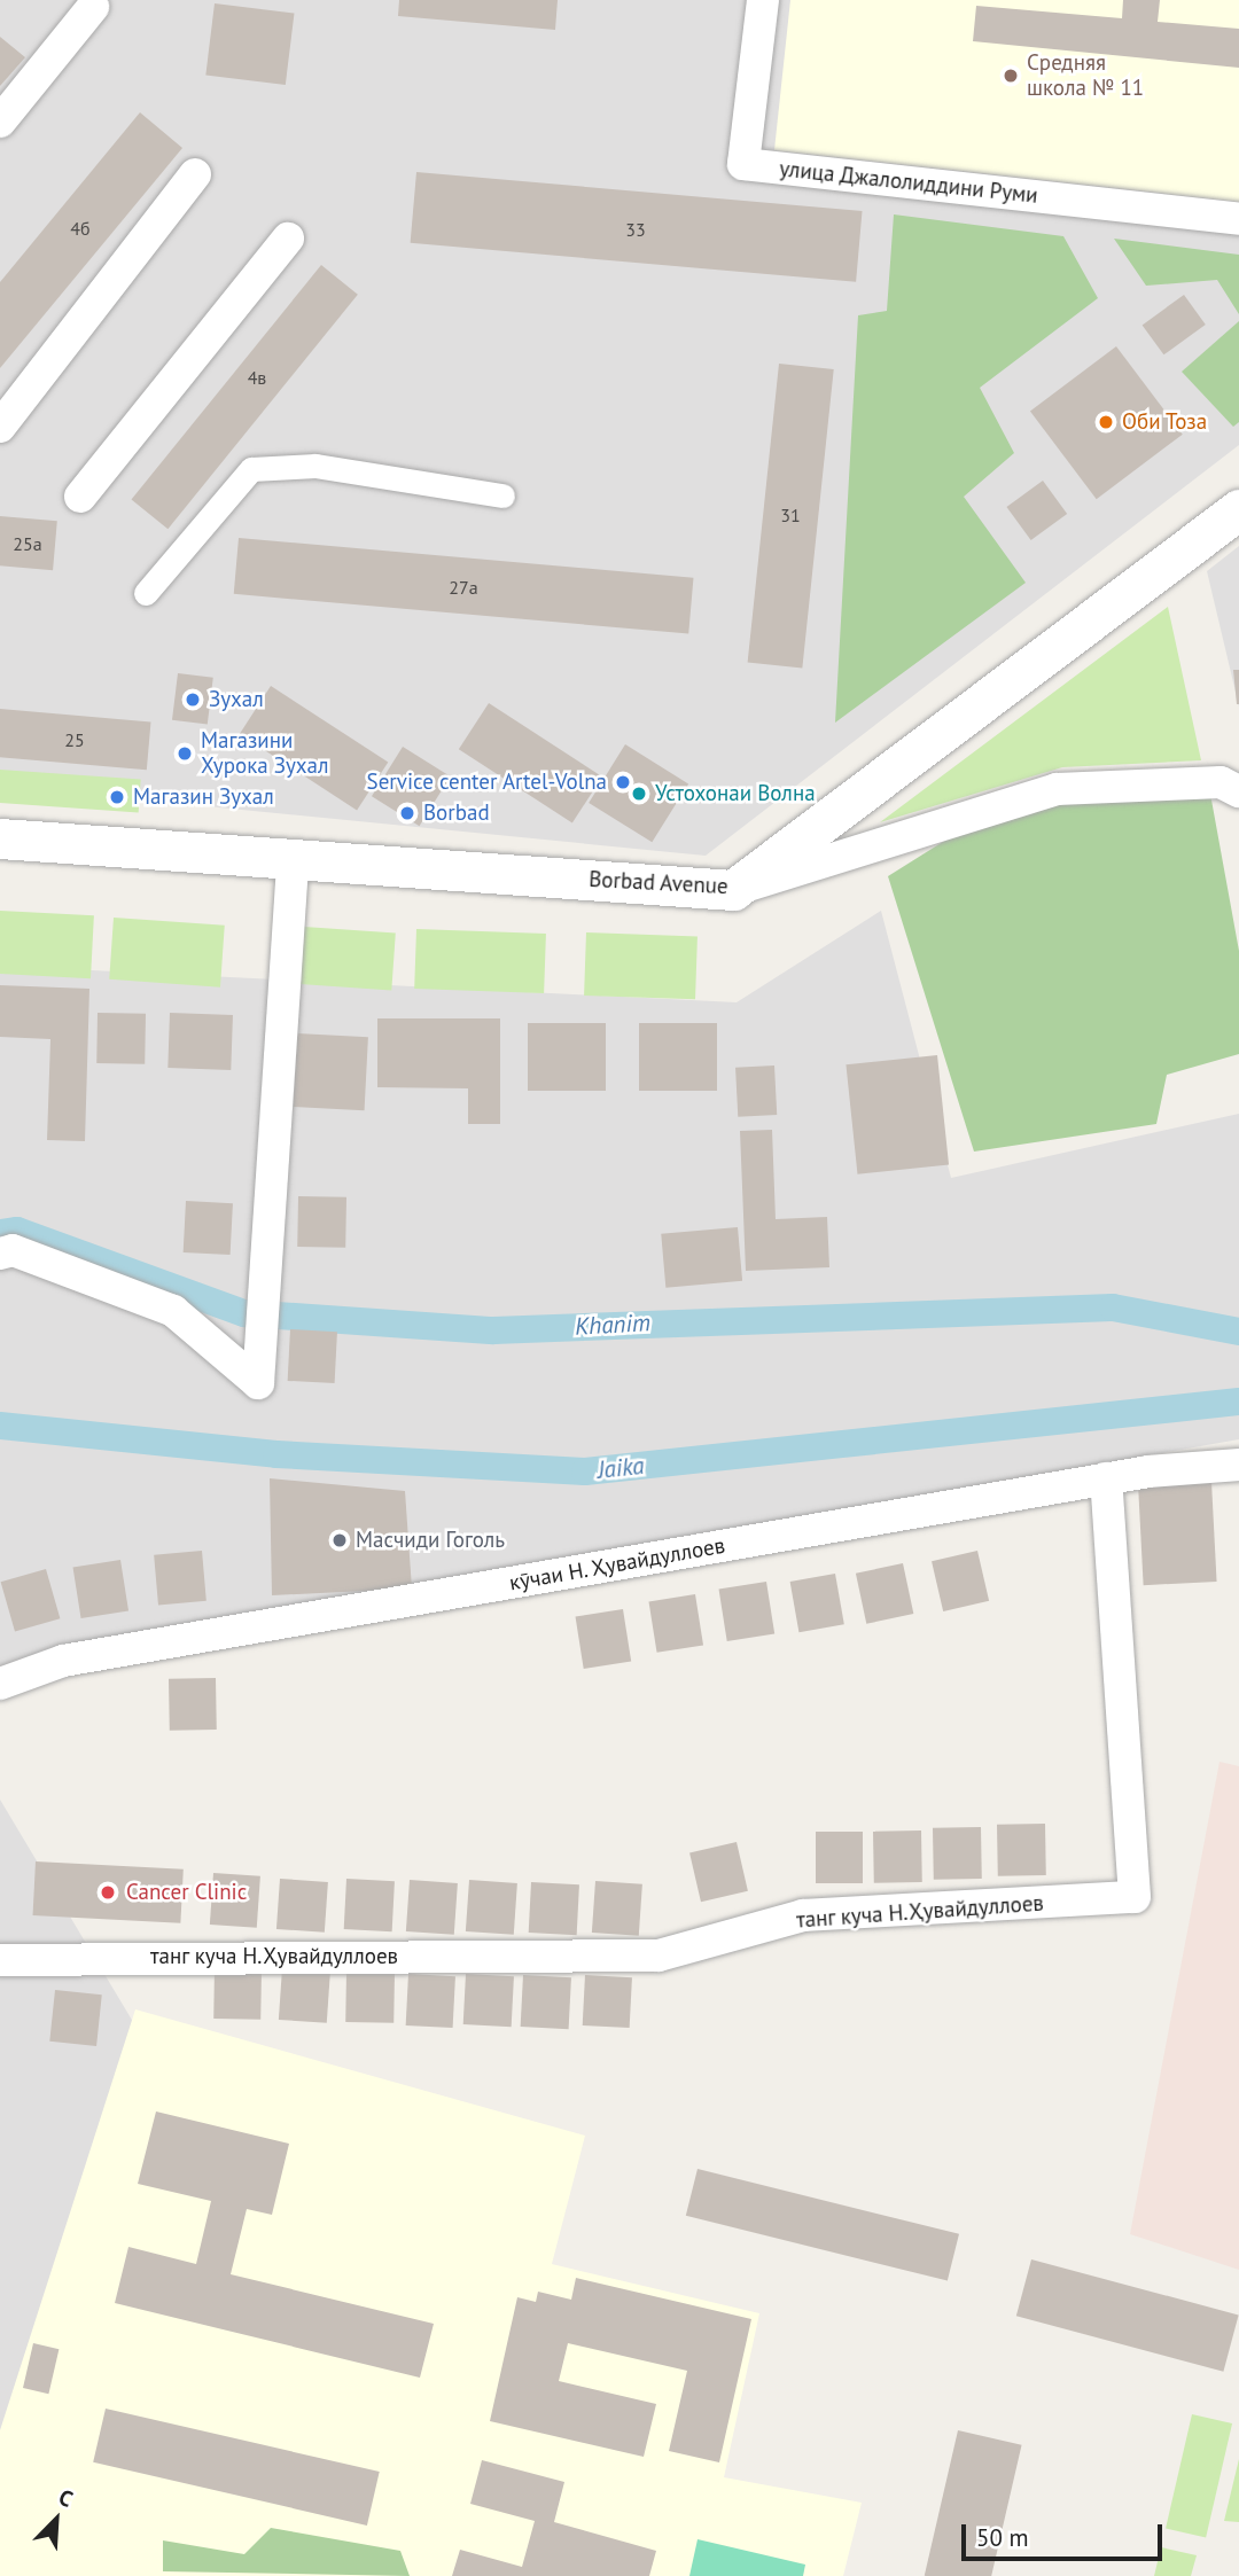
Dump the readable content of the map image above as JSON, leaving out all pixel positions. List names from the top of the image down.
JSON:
{
  "streets": {
    "street": [
      "улица Джалолиддини Руми",
      "Borbad Avenue",
      "кӯчаи Н. Ҳувайдуллоев",
      "танг куча Н.Ҳувайдуллоев"
    ]
  },
  "crossings": [
    ["кӯчаи Н. Ҳувайдуллоев", "танг куча Н.Ҳувайдуллоев"]
  ],
  "water": ["Khanim", "Jaika"],
  "places": [
    "Средняя школа № 11",
    "Оби Тоза",
    "Зухал",
    "Магазини Хурока Зухал",
    "Service center Artel-Volna",
    "Устохонаи Волна",
    "Магазин Зухал",
    "Borbad",
    "Масчиди Гоголь",
    "Cancer Clinic"
  ],
  "house_numbers": [
    "4б",
    "33",
    "4в",
    "31",
    "25а",
    "27а",
    "25"
  ],
  "scale_bar": "50 m",
  "north": "top right"
}
